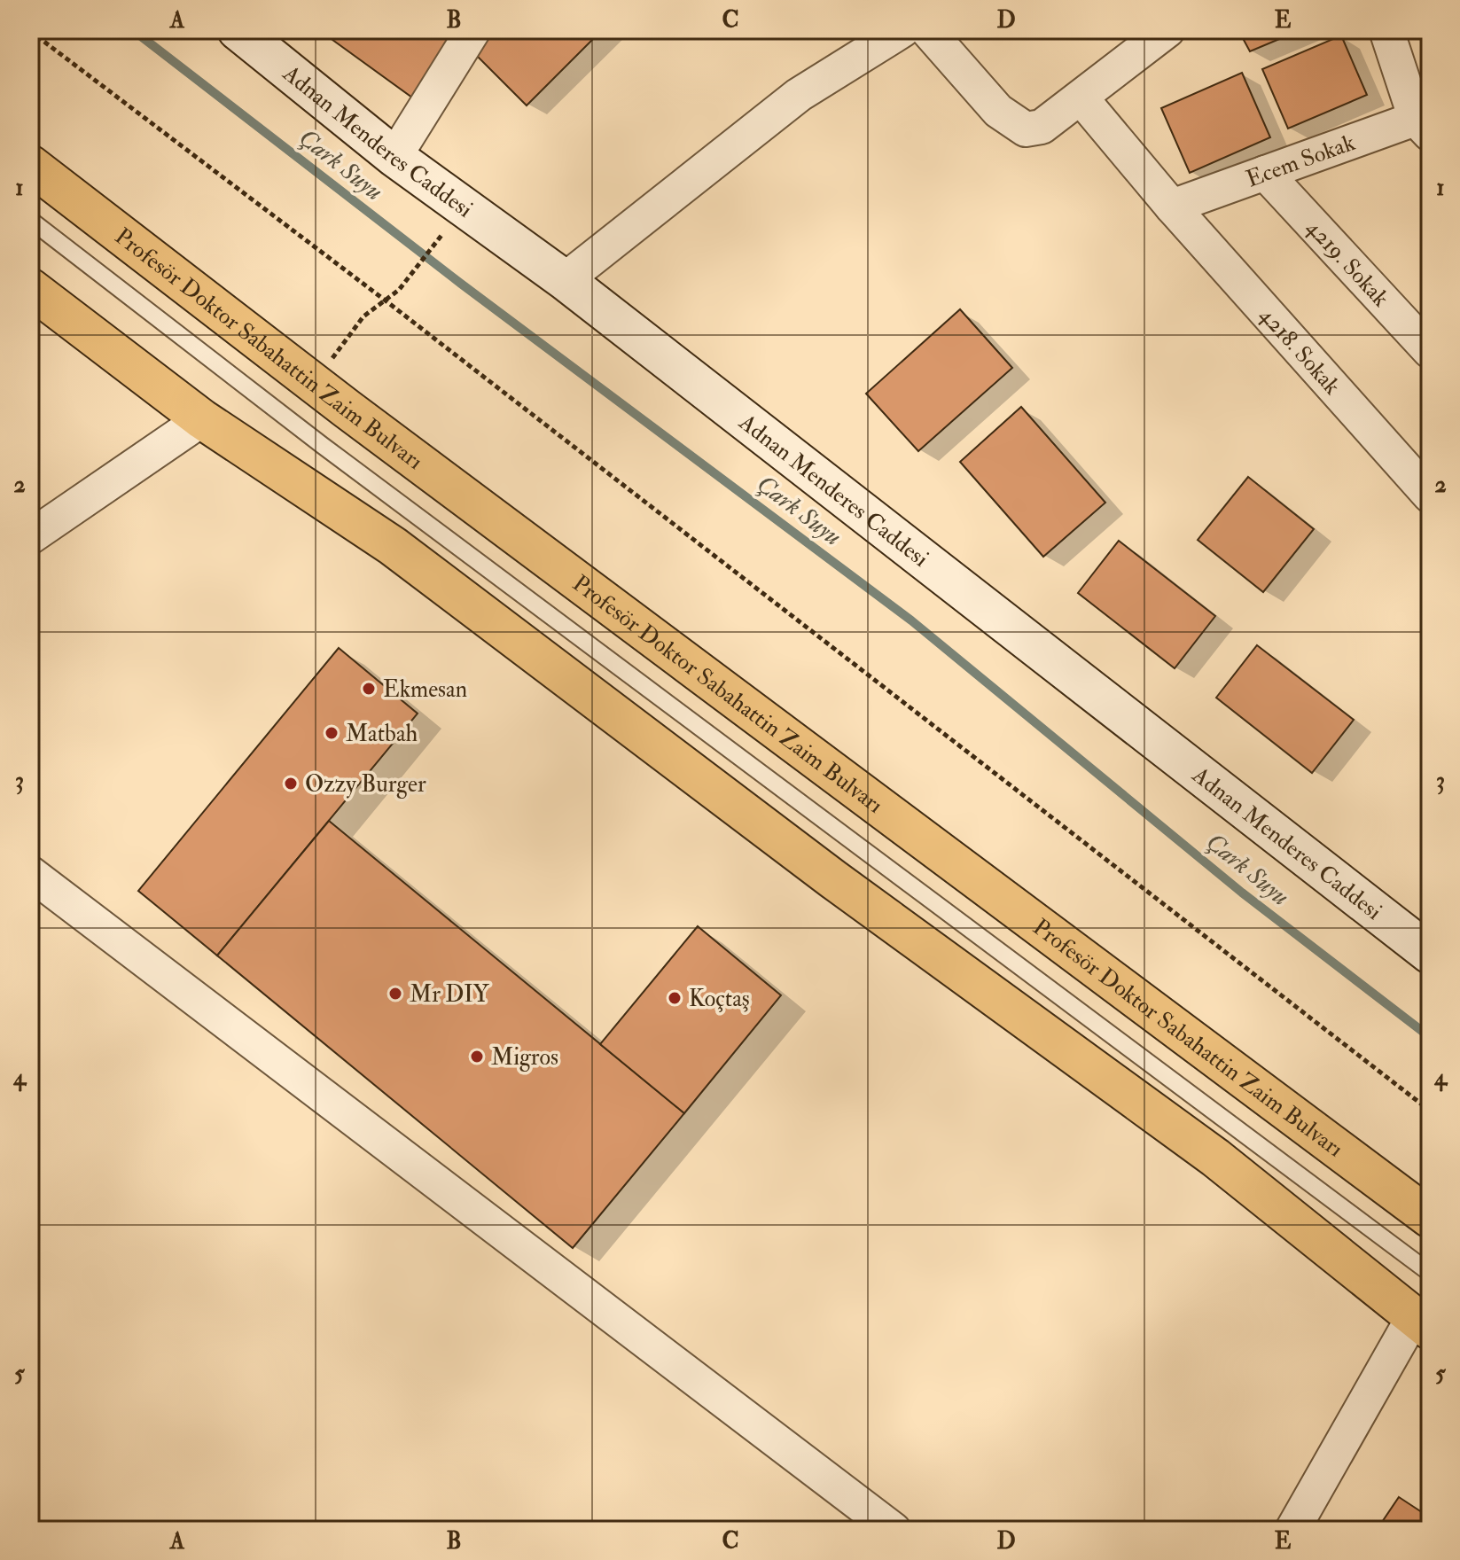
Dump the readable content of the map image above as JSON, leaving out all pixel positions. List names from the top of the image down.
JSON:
{
  "streets": {
    "main road": ["Profesör Doktor Sabahattin Zaim Bulvarı"],
    "street": [
      "Adnan Menderes Caddesi",
      "Ecem Sokak",
      "4219. Sokak",
      "4218. Sokak"
    ]
  },
  "crossings": [
    ["Ecem Sokak", "4219. Sokak"],
    ["Ecem Sokak", "4218. Sokak"]
  ],
  "water": ["Çark Suyu"],
  "places": [
    "Ekmesan",
    "Matbah",
    "Ozzy Burger",
    "Mr DIY",
    "Koçtaş",
    "Migros"
  ],
  "grid": {
    "columns": [
      "A",
      "B",
      "C",
      "D",
      "E"
    ],
    "rows": [
      "1",
      "2",
      "3",
      "4",
      "5"
    ]
  }
}
